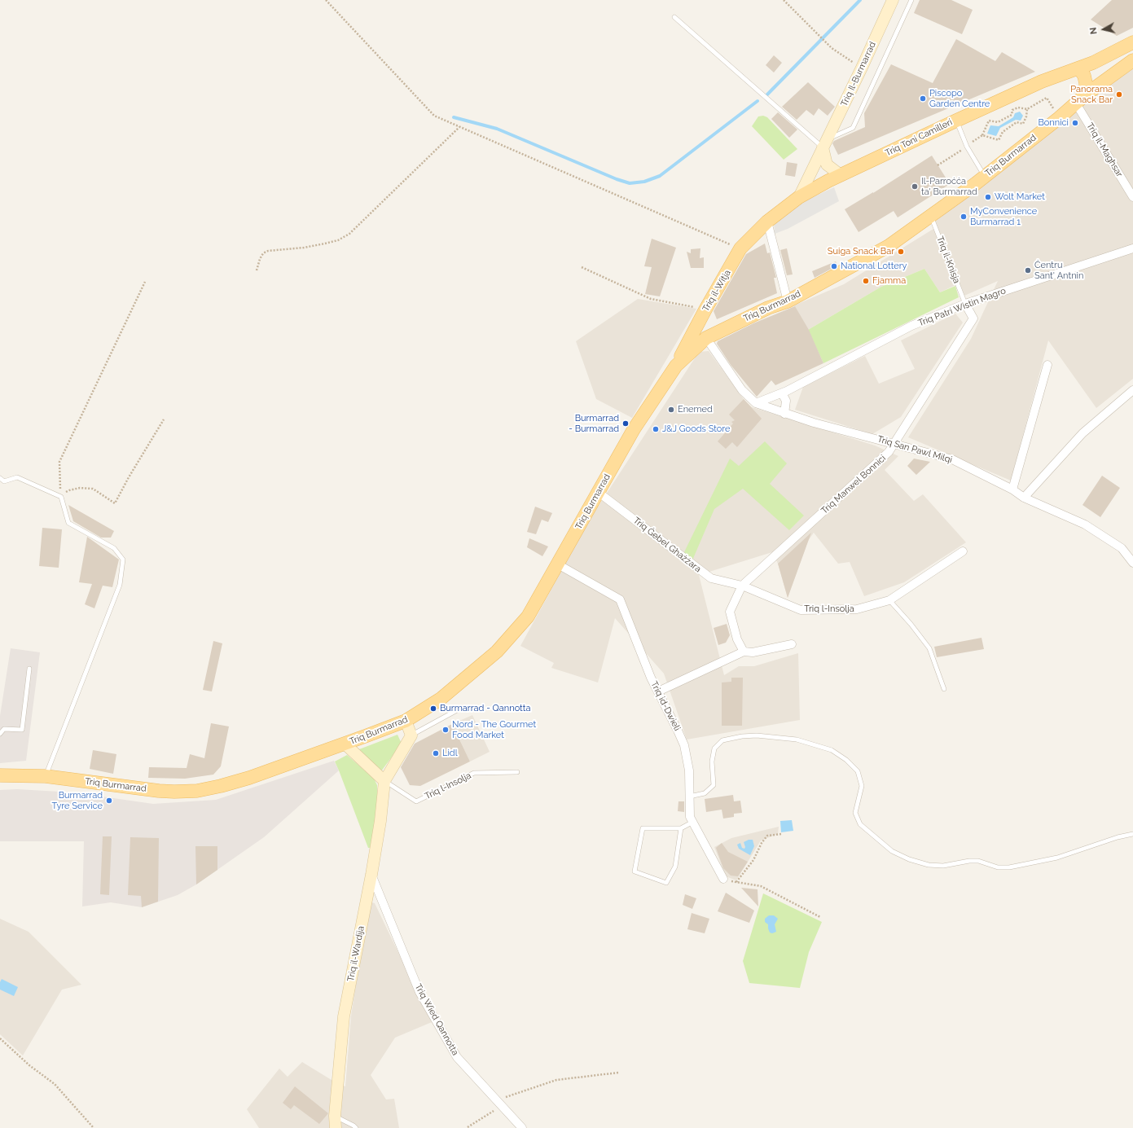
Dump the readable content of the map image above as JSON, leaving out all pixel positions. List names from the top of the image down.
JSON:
{
  "streets": {
    "main road": ["Triq Toni Camilleri", "Triq Burmarrad", "Triq il-Witja"],
    "street": [
      "Triq Il-Burmarrad",
      "Triq il-Magħsar",
      "Triq Patri Wistin Magro",
      "Triq San Pawl Milqi",
      "Triq Manwel Bonnici",
      "Triq Ġebel Għażżara",
      "Triq l-Insolja",
      "Triq id-Dwieli",
      "Triq il-Wardija",
      "Triq Wied Qannotta"
    ],
    "lane": ["Triq il-Knisja"]
  },
  "crossings": [
    ["Triq Il-Burmarrad", "Triq Toni Camilleri"],
    ["Triq Toni Camilleri", "Triq il-Witja"],
    ["Triq il-Magħsar", "Triq Burmarrad"],
    ["Triq Burmarrad", "Triq il-Knisja"],
    ["Triq Burmarrad", "Triq il-Witja"],
    ["Triq Burmarrad", "Triq San Pawl Milqi"],
    ["Triq Burmarrad", "Triq Ġebel Għażżara"],
    ["Triq Burmarrad", "Triq id-Dwieli"],
    ["Triq il-Knisja", "Triq Patri Wistin Magro"],
    ["Triq il-Knisja", "Triq Manwel Bonnici"],
    ["Triq Patri Wistin Magro", "Triq San Pawl Milqi"],
    ["Triq Patri Wistin Magro", "Triq Manwel Bonnici"],
    ["Triq San Pawl Milqi", "Triq Manwel Bonnici"],
    ["Triq Manwel Bonnici", "Triq Ġebel Għażżara"],
    ["Triq Manwel Bonnici", "Triq l-Insolja"],
    ["Triq Ġebel Għażżara", "Triq l-Insolja"],
    ["Triq l-Insolja", "Triq il-Wardija"],
    ["Triq il-Wardija", "Triq Wied Qannotta"]
  ],
  "places": [
    "Panorama Snack Bar",
    "Piscopo Garden Centre",
    "Bonnici",
    "Il-Parroċċa ta' Burmarrad",
    "Wolt Market",
    "MyConvenience Burmarrad 1",
    "Suiga Snack Bar",
    "National Lottery",
    "Ċentru Sant' Antnin",
    "Fjamma",
    "Enemed",
    "Burmarrad - Burmarrad",
    "J&J Goods Store",
    "Burmarrad - Qannotta",
    "Nord - The Gourmet Food Market",
    "Lidl",
    "Burmarrad Tyre Service"
  ],
  "north": "left"
}
